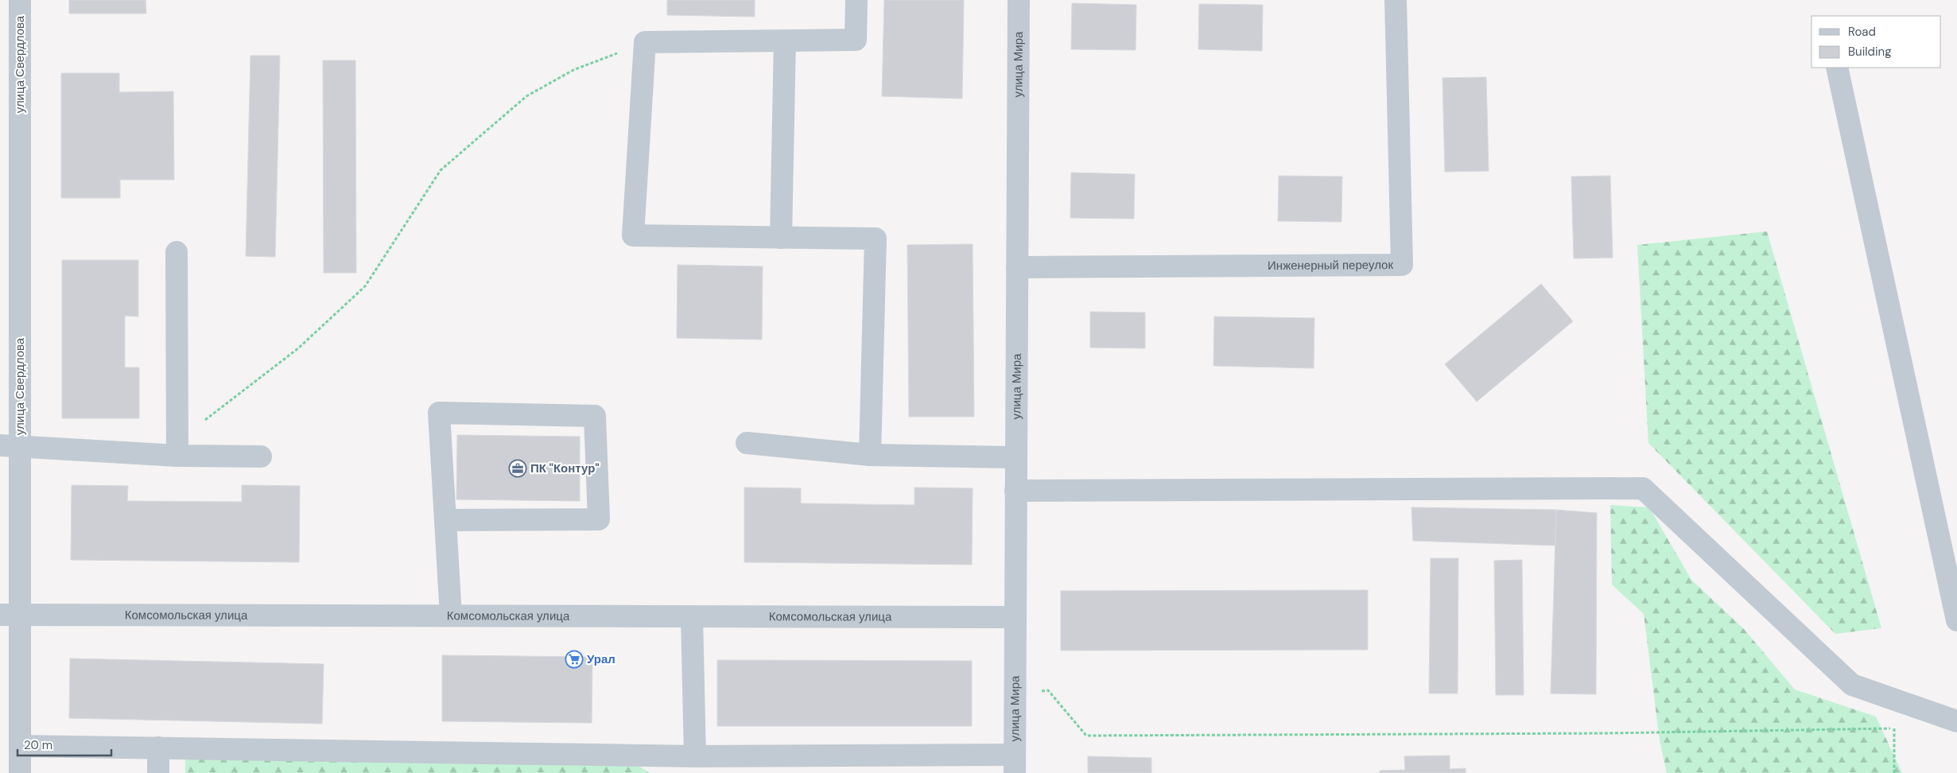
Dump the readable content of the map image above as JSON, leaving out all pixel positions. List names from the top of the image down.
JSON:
{
  "streets": {
    "street": [
      "улица Свердлова",
      "улица Мира",
      "Инженерный переулок",
      "Комсомольская улица"
    ]
  },
  "crossings": [
    ["улица Свердлова", "Комсомольская улица"],
    ["улица Мира", "Инженерный переулок"],
    ["улица Мира", "Комсомольская улица"]
  ],
  "places": {
    "office": ["ПК \"Контур\""],
    "supermarket": ["Урал"]
  },
  "legend": ["Road", "Building"],
  "scale_bar": "20 m"
}
